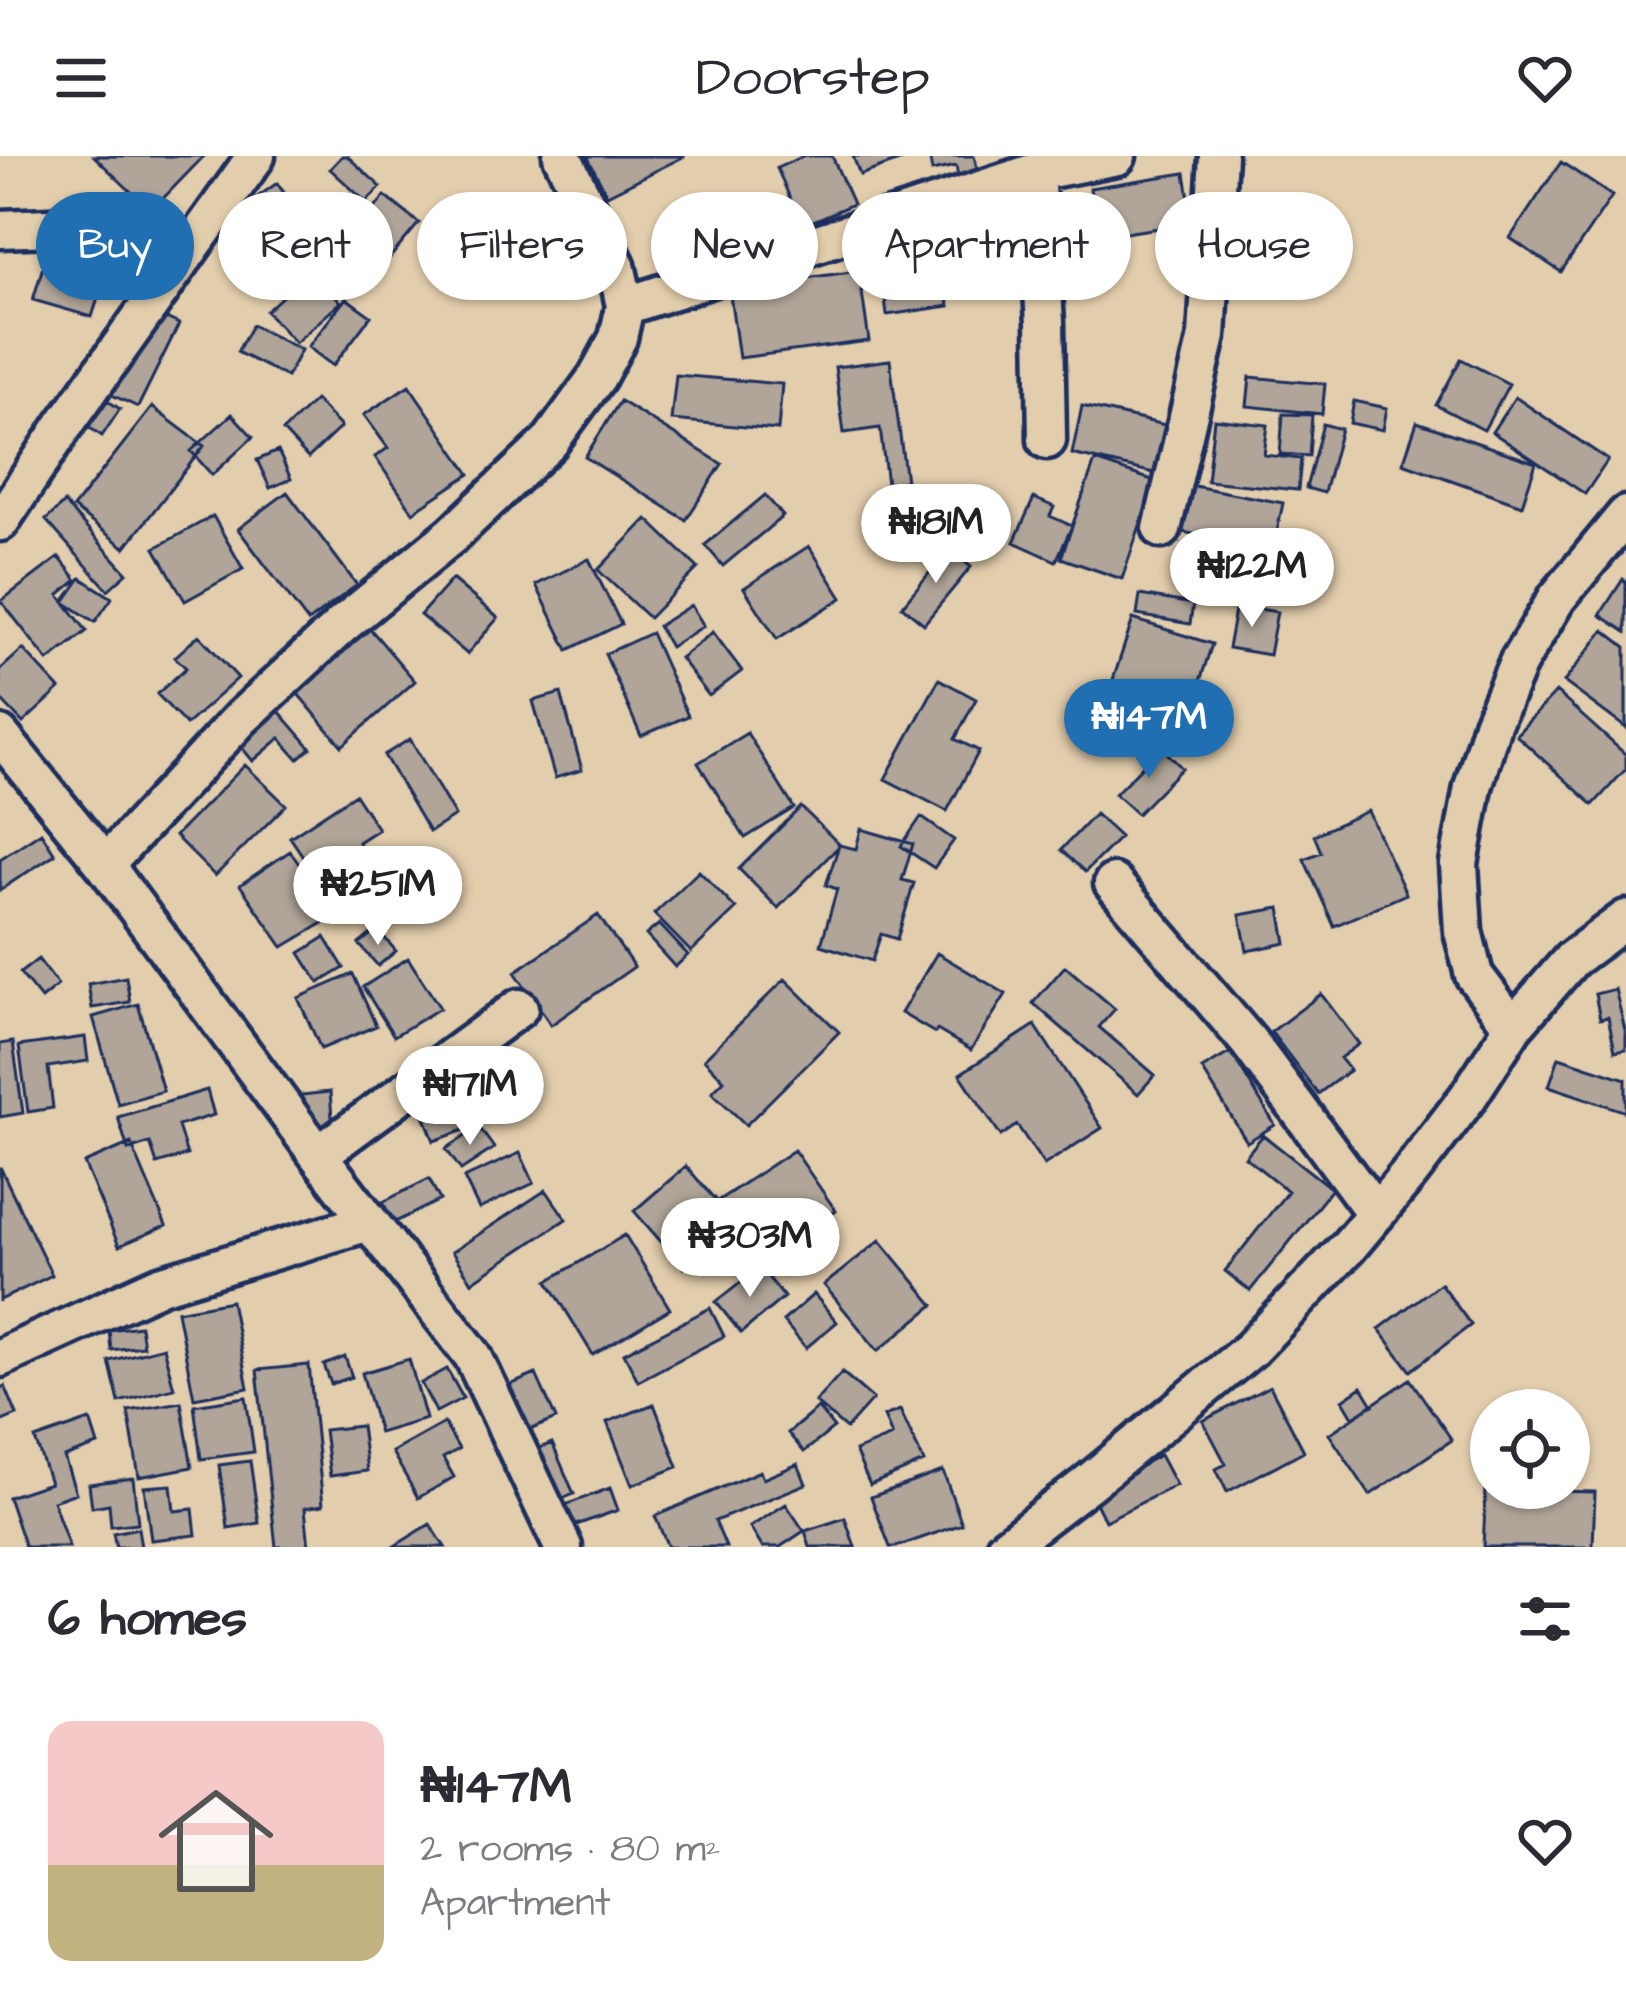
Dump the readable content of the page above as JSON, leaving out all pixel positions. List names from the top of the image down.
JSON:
{
  "page": {
    "header": "Doorstep",
    "chip": [
      "Buy",
      "Rent",
      "Filters",
      "New",
      "Apartment",
      "House"
    ],
    "price": [
      "₦181M",
      "₦122M",
      "₦147M",
      "₦251M",
      "₦171M",
      "₦303M"
    ],
    "heading": "6 homes",
    "list": [
      {
        "name": "₦147M",
        "note": "2 rooms · 80 m² · Apartment"
      }
    ]
  }
}
